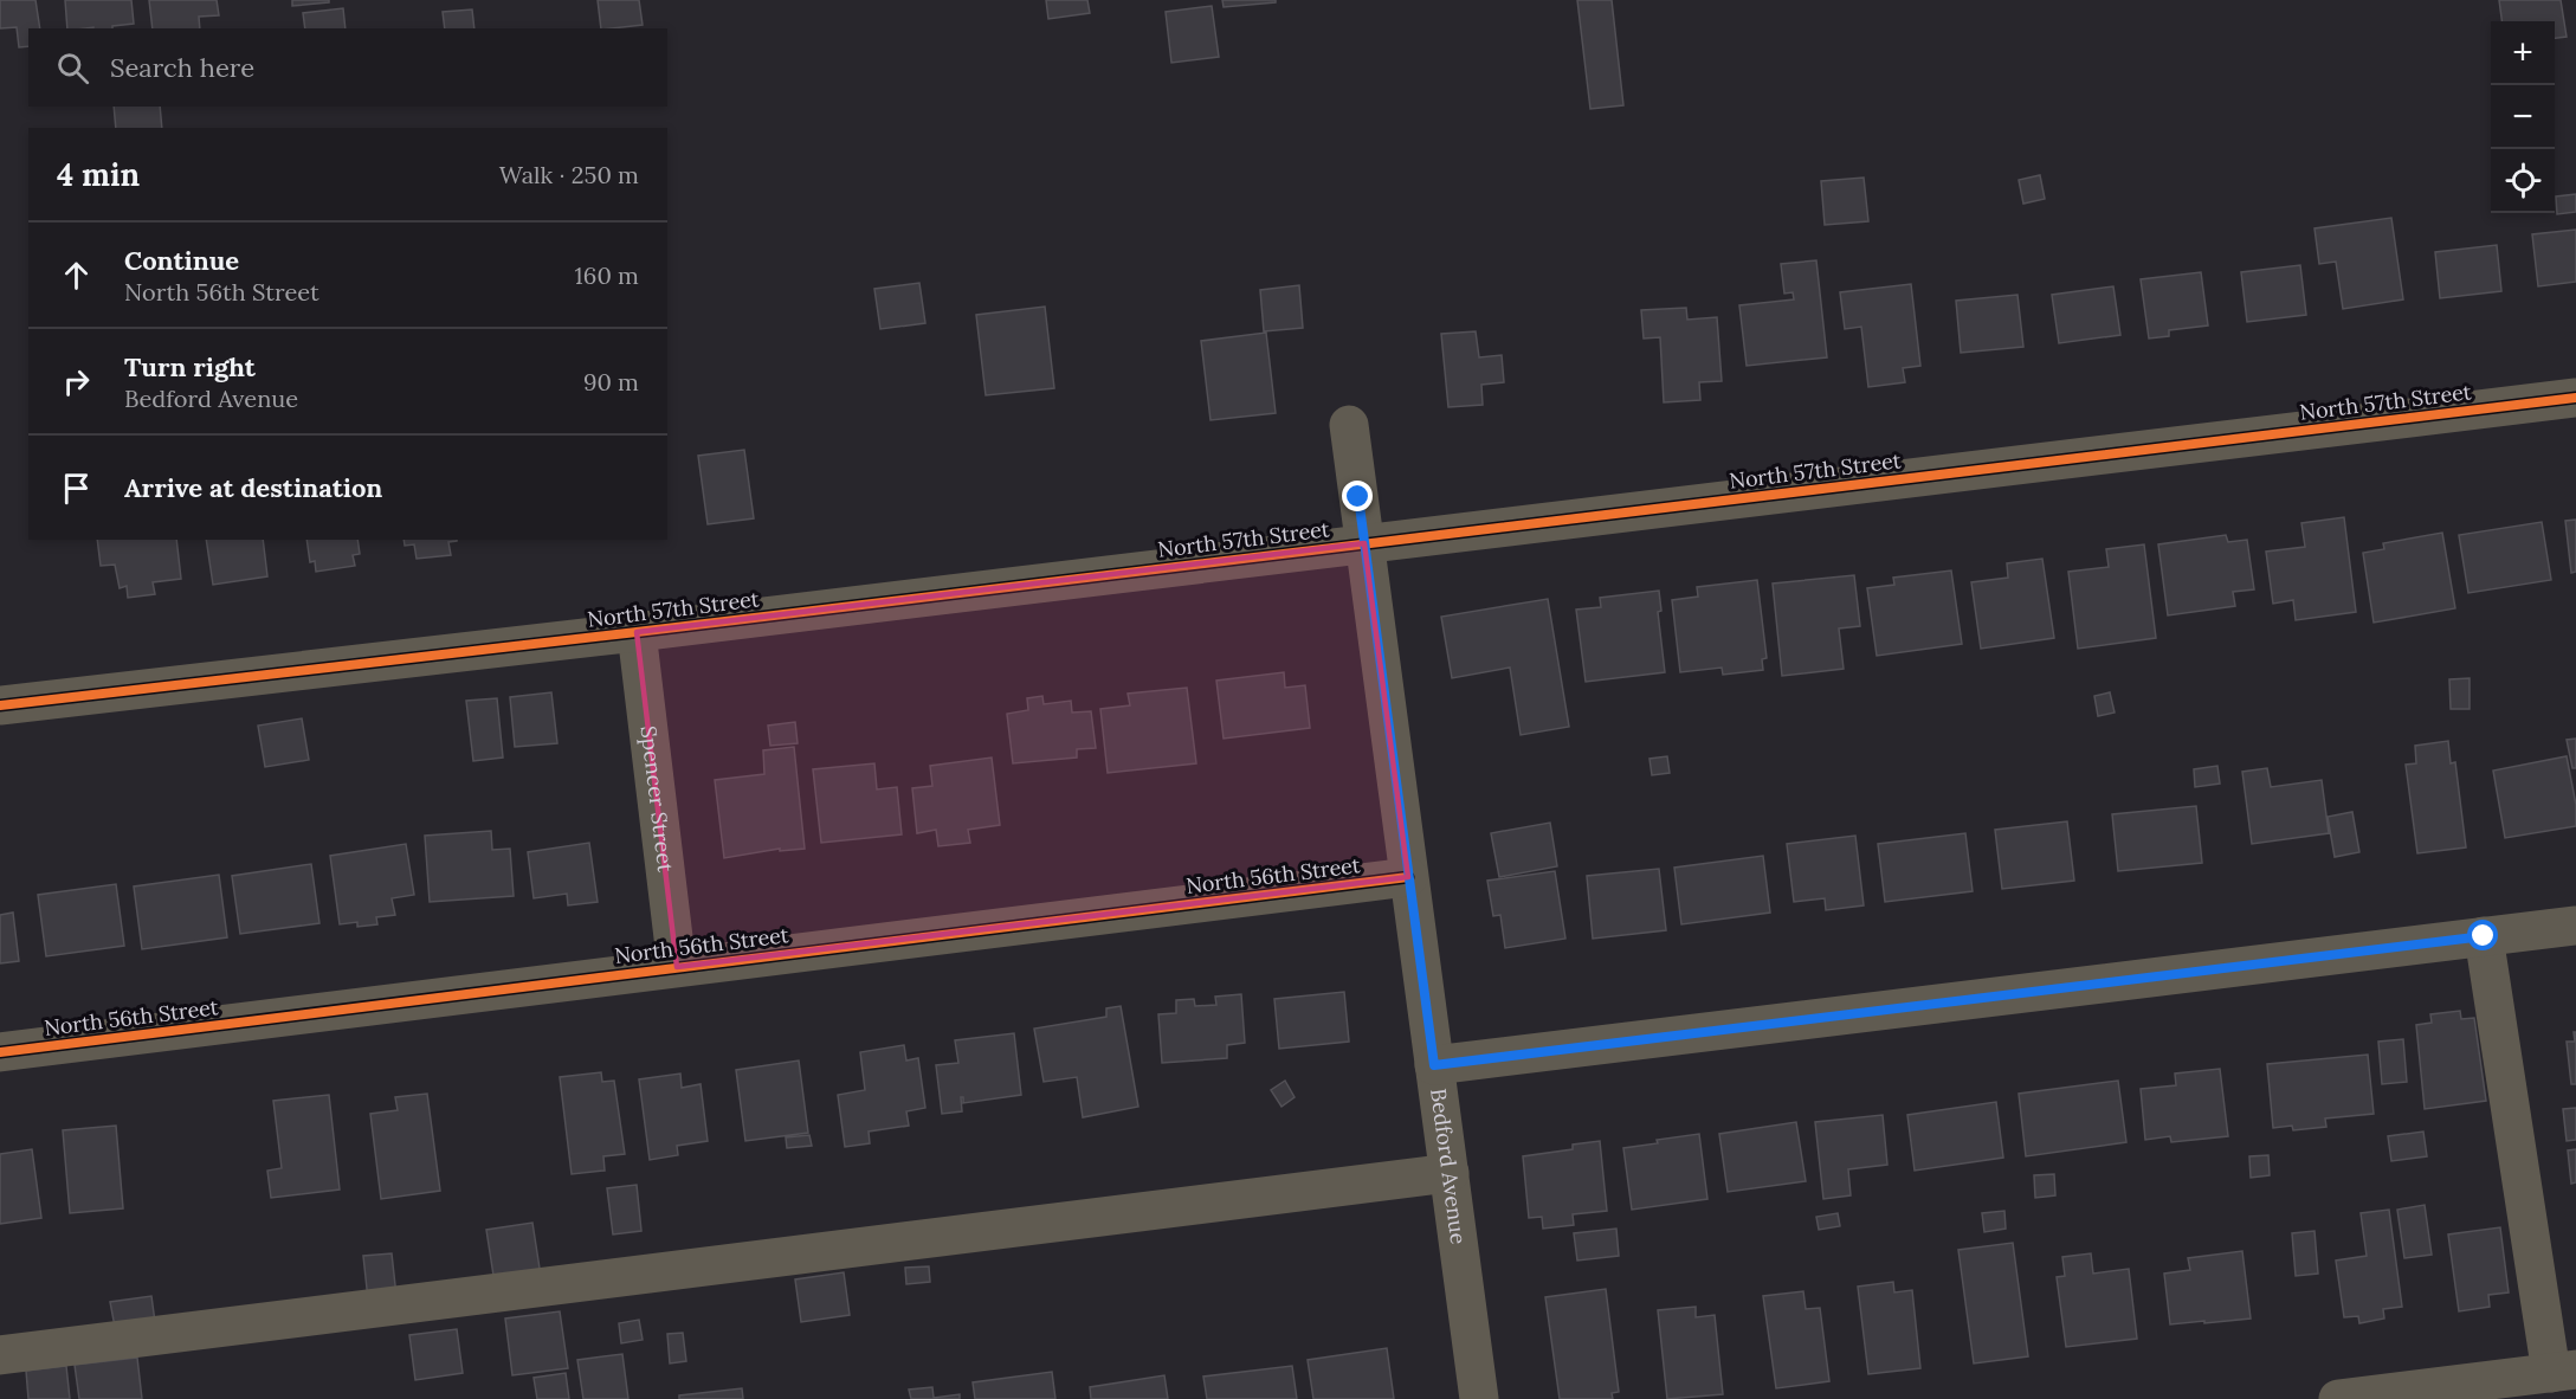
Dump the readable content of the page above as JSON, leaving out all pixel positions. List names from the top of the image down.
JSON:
{
  "streets": {
    "street": [
      "North 57th Street",
      "Spencer Street",
      "North 56th Street",
      "Bedford Avenue"
    ]
  },
  "crossings": [
    ["North 57th Street", "Spencer Street"],
    ["North 57th Street", "Bedford Avenue"],
    ["Spencer Street", "North 56th Street"],
    ["North 56th Street", "Bedford Avenue"]
  ],
  "page": {
    "map_buttons": ["+", "−"],
    "search": "Search here",
    "heading": ["4 min", "Walk · 250 m"],
    "list": [
      ["Continue", "North 56th Street", "160 m"],
      ["Turn right", "Bedford Avenue", "90 m"],
      "Arrive at destination"
    ]
  }
}
